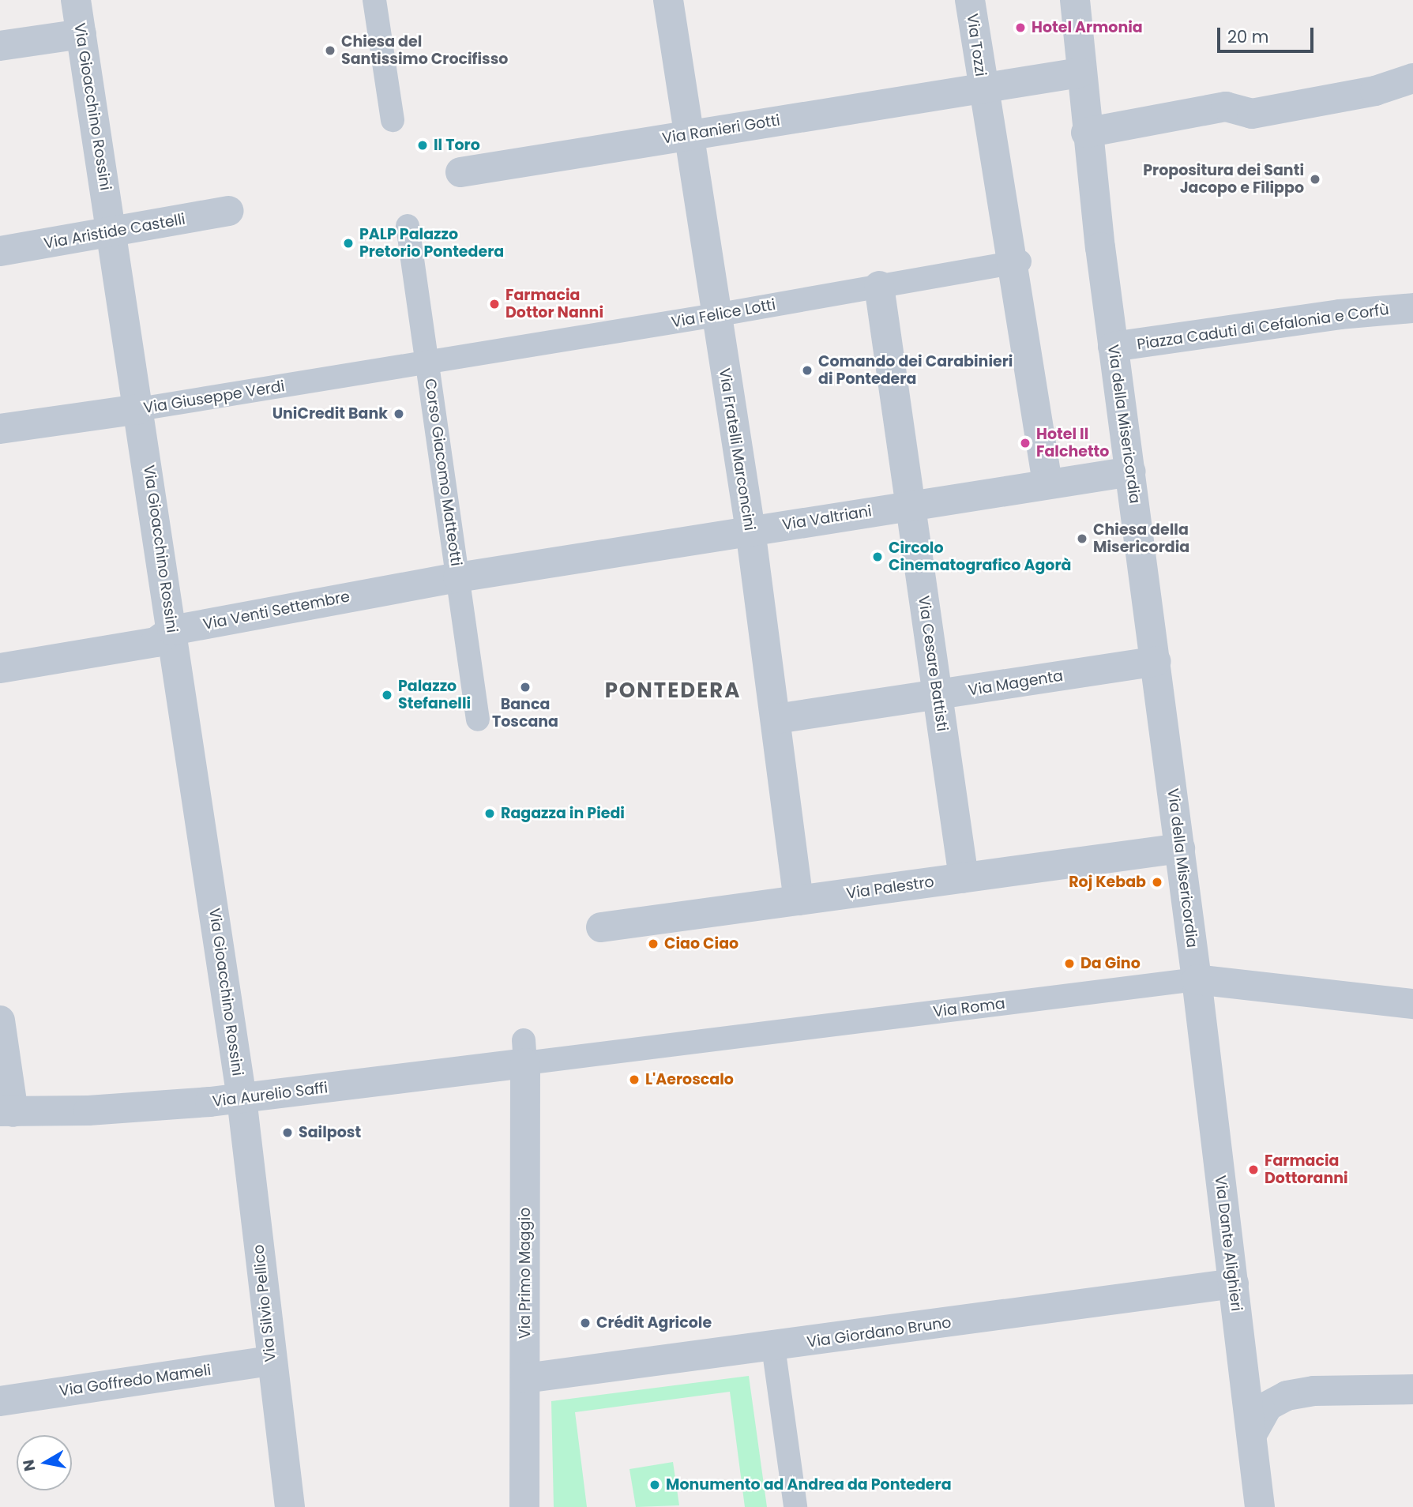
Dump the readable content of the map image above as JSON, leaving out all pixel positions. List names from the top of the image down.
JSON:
{
  "streets": {
    "street": [
      "Via Tozzi",
      "Via Gioacchino Rossini",
      "Via Ranieri Gotti",
      "Via Aristide Castelli",
      "Via Felice Lotti",
      "Piazza Caduti di Cefalonia e Corfù",
      "Via Giuseppe Verdi",
      "Via della Misericordia",
      "Via Fratelli Marconcini",
      "Corso Giacomo Matteotti",
      "Via Valtriani",
      "Via Venti Settembre",
      "Via Cesare Battisti",
      "Via Magenta",
      "Via Palestro",
      "Via Roma",
      "Via Aurelio Saffi",
      "Via Dante Alighieri",
      "Via Primo Maggio",
      "Via Silvio Pellico",
      "Via Giordano Bruno",
      "Via Goffredo Mameli"
    ]
  },
  "crossings": [
    ["Via Tozzi", "Via Ranieri Gotti"],
    ["Via Tozzi", "Via Felice Lotti"],
    ["Via Tozzi", "Via Valtriani"],
    ["Via Gioacchino Rossini", "Via Aristide Castelli"],
    ["Via Gioacchino Rossini", "Via Giuseppe Verdi"],
    ["Via Gioacchino Rossini", "Via Venti Settembre"],
    ["Via Gioacchino Rossini", "Via Aurelio Saffi"],
    ["Via Gioacchino Rossini", "Via Silvio Pellico"],
    ["Via Ranieri Gotti", "Via della Misericordia"],
    ["Via Ranieri Gotti", "Via Fratelli Marconcini"],
    ["Via Felice Lotti", "Via Giuseppe Verdi"],
    ["Via Felice Lotti", "Via Fratelli Marconcini"],
    ["Via Felice Lotti", "Corso Giacomo Matteotti"],
    ["Via Felice Lotti", "Via Cesare Battisti"],
    ["Piazza Caduti di Cefalonia e Corfù", "Via della Misericordia"],
    ["Via Giuseppe Verdi", "Corso Giacomo Matteotti"],
    ["Via della Misericordia", "Via Valtriani"],
    ["Via della Misericordia", "Via Magenta"],
    ["Via della Misericordia", "Via Palestro"],
    ["Via della Misericordia", "Via Roma"],
    ["Via della Misericordia", "Via Dante Alighieri"],
    ["Via Fratelli Marconcini", "Via Valtriani"],
    ["Via Fratelli Marconcini", "Via Magenta"],
    ["Via Fratelli Marconcini", "Via Palestro"],
    ["Corso Giacomo Matteotti", "Via Valtriani"],
    ["Corso Giacomo Matteotti", "Via Venti Settembre"],
    ["Via Valtriani", "Via Venti Settembre"],
    ["Via Valtriani", "Via Cesare Battisti"],
    ["Via Cesare Battisti", "Via Magenta"],
    ["Via Cesare Battisti", "Via Palestro"],
    ["Via Roma", "Via Aurelio Saffi"],
    ["Via Roma", "Via Dante Alighieri"],
    ["Via Roma", "Via Primo Maggio"],
    ["Via Aurelio Saffi", "Via Primo Maggio"],
    ["Via Aurelio Saffi", "Via Silvio Pellico"],
    ["Via Dante Alighieri", "Via Giordano Bruno"],
    ["Via Primo Maggio", "Via Giordano Bruno"],
    ["Via Silvio Pellico", "Via Goffredo Mameli"]
  ],
  "districts": ["PONTEDERA"],
  "places": [
    "Hotel Armonia",
    "Chiesa del Santissimo Crocifisso",
    "Il Toro",
    "Propositura dei Santi Jacopo e Filippo",
    "PALP Palazzo Pretorio Pontedera",
    "Farmacia Dottor Nanni",
    "Comando dei Carabinieri di Pontedera",
    "UniCredit Bank",
    "Hotel Il Falchetto",
    "Chiesa della Misericordia",
    "Circolo Cinematografico Agorà",
    "Banca Toscana",
    "Palazzo Stefanelli",
    "Ragazza in Piedi",
    "Roj Kebab",
    "Ciao Ciao",
    "Da Gino",
    "L'Aeroscalo",
    "Sailpost",
    "Farmacia Dottoranni",
    "Crédit Agricole",
    "Monumento ad Andrea da Pontedera"
  ],
  "scale_bar": "20 m",
  "north": "left"
}
